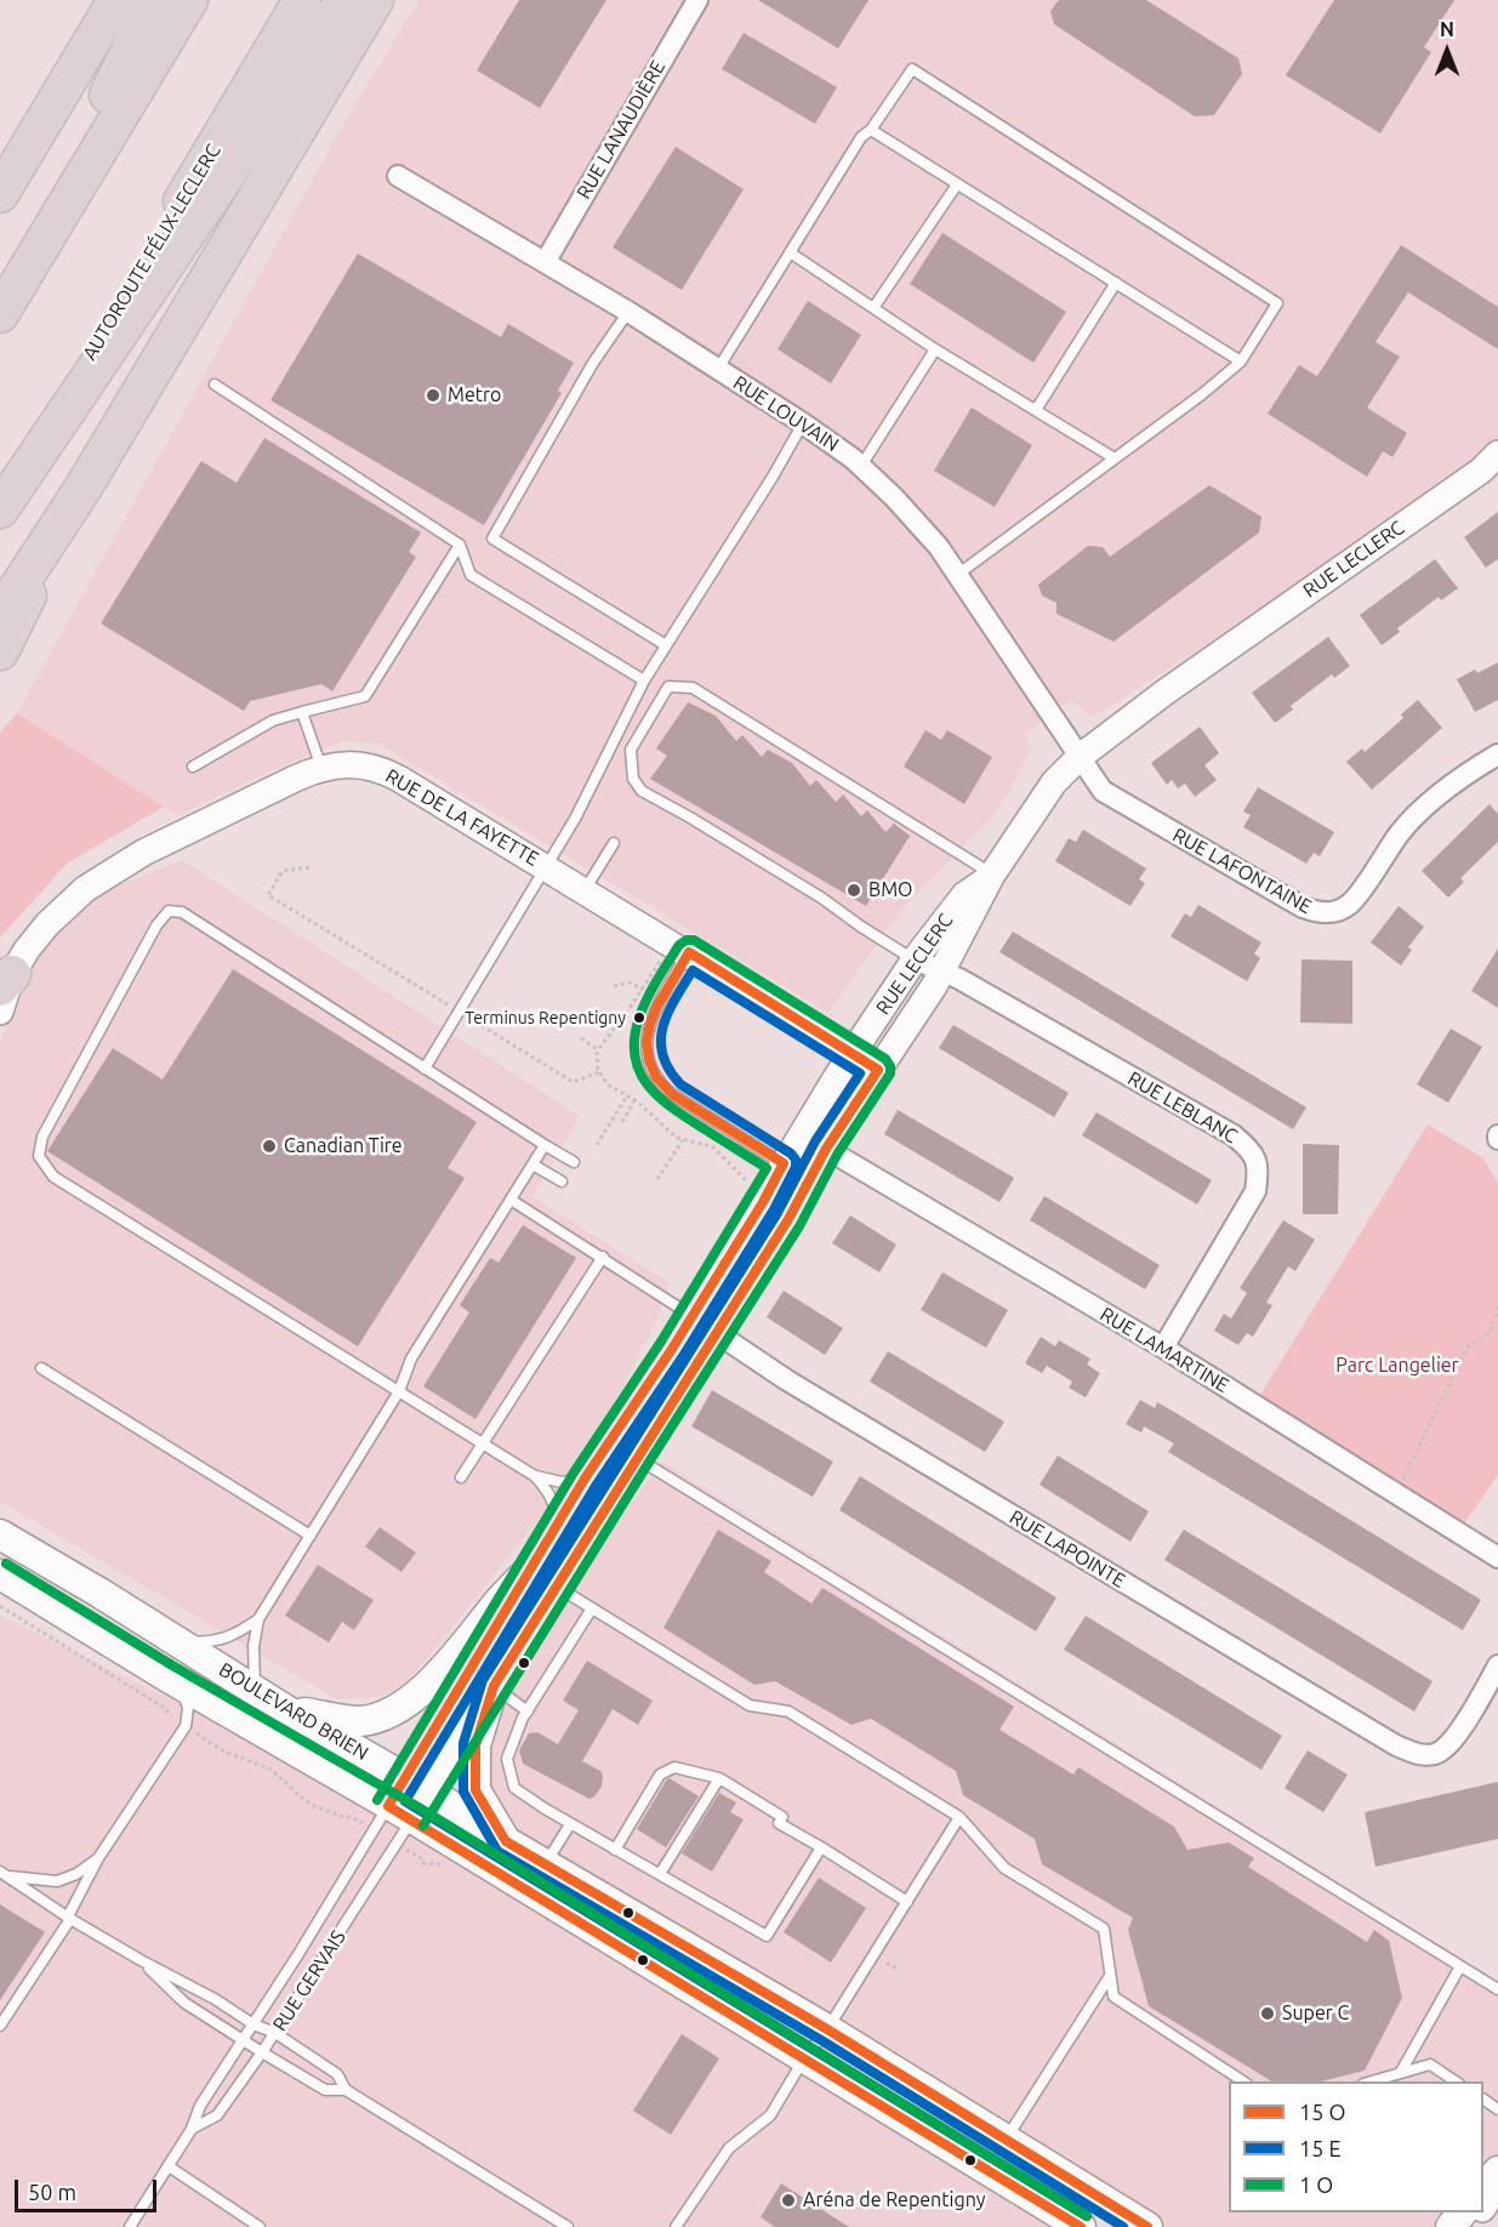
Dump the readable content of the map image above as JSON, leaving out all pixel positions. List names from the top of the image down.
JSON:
{
  "streets": {
    "highway": ["AUTOROUTE FÉLIX-LECLERC"],
    "main road": ["BOULEVARD BRIEN"],
    "street": [
      "RUE LANAUDIÈRE",
      "RUE LOUVAIN",
      "RUE LECLERC",
      "RUE DE LA FAYETTE",
      "RUE LAFONTAINE",
      "RUE LEBLANC",
      "RUE LAMARTINE",
      "RUE LAPOINTE"
    ],
    "lane": ["RUE GERVAIS"]
  },
  "crossings": [
    ["RUE LANAUDIÈRE", "RUE LOUVAIN"],
    ["RUE LOUVAIN", "RUE LECLERC"],
    ["RUE LOUVAIN", "RUE LAFONTAINE"],
    ["RUE LECLERC", "RUE DE LA FAYETTE"],
    ["RUE LECLERC", "RUE LAFONTAINE"],
    ["RUE LECLERC", "RUE LEBLANC"],
    ["RUE LECLERC", "RUE LAMARTINE"],
    ["RUE LECLERC", "RUE LAPOINTE"],
    ["RUE LECLERC", "BOULEVARD BRIEN"],
    ["RUE LECLERC", "RUE GERVAIS"],
    ["RUE LEBLANC", "RUE LAMARTINE"],
    ["BOULEVARD BRIEN", "RUE GERVAIS"]
  ],
  "parks": ["Parc Langelier"],
  "places": [
    "Metro",
    "BMO",
    "Terminus Repentigny",
    "Canadian Tire",
    "Super C",
    "Aréna de Repentigny"
  ],
  "legend": ["15 O", "15 E", "1 O"],
  "scale_bar": "50 m",
  "north": "top"
}
